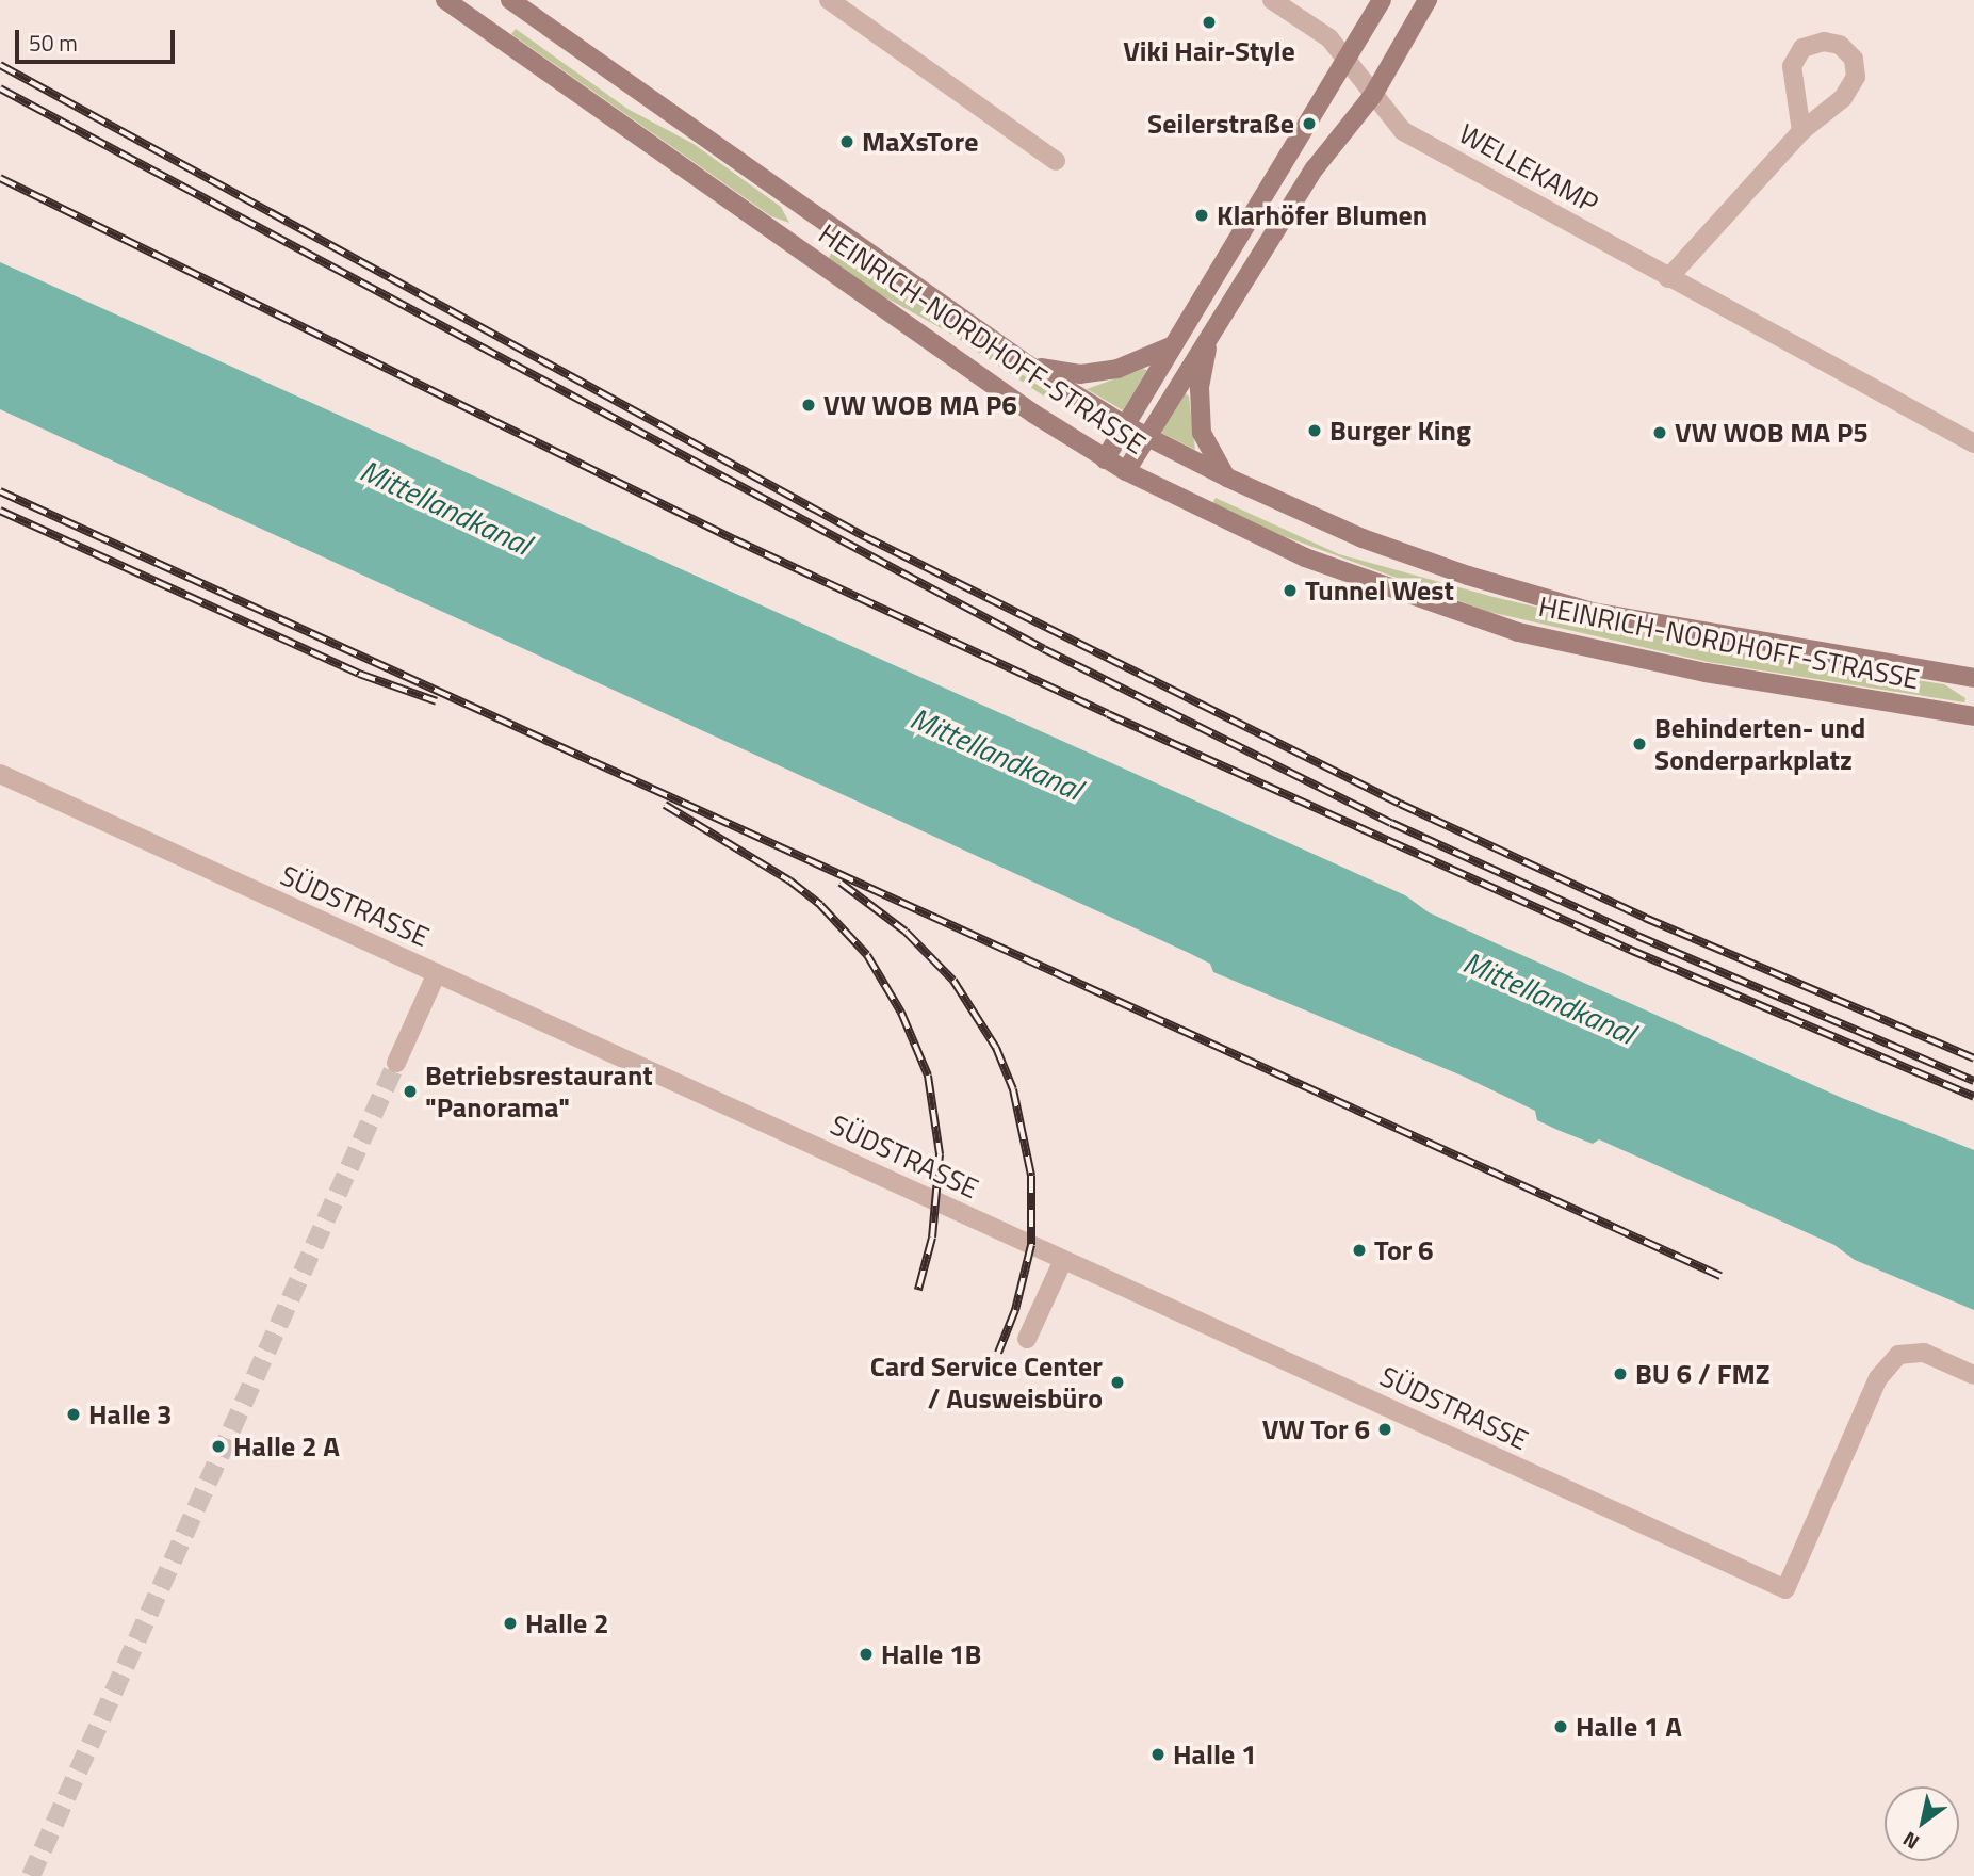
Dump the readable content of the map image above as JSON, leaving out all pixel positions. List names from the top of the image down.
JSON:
{
  "streets": {
    "main road": ["HEINRICH-NORDHOFF-STRASSE"],
    "street": ["WELLEKAMP", "SÜDSTRASSE"]
  },
  "water": ["Mittellandkanal"],
  "places": [
    "Viki Hair-Style",
    "Seilerstraße",
    "MaXsTore",
    "Klarhöfer Blumen",
    "VW WOB MA P6",
    "Burger King",
    "VW WOB MA P5",
    "Tunnel West",
    "Behinderten- und Sonderparkplatz",
    "Betriebsrestaurant \"Panorama\"",
    "Tor 6",
    "BU 6 / FMZ",
    "Card Service Center / Ausweisbüro",
    "Halle 3",
    "VW Tor 6",
    "Halle 2 A",
    "Halle 2",
    "Halle 1B",
    "Halle 1 A",
    "Halle 1"
  ],
  "scale_bar": "50 m",
  "north": "bottom left"
}
